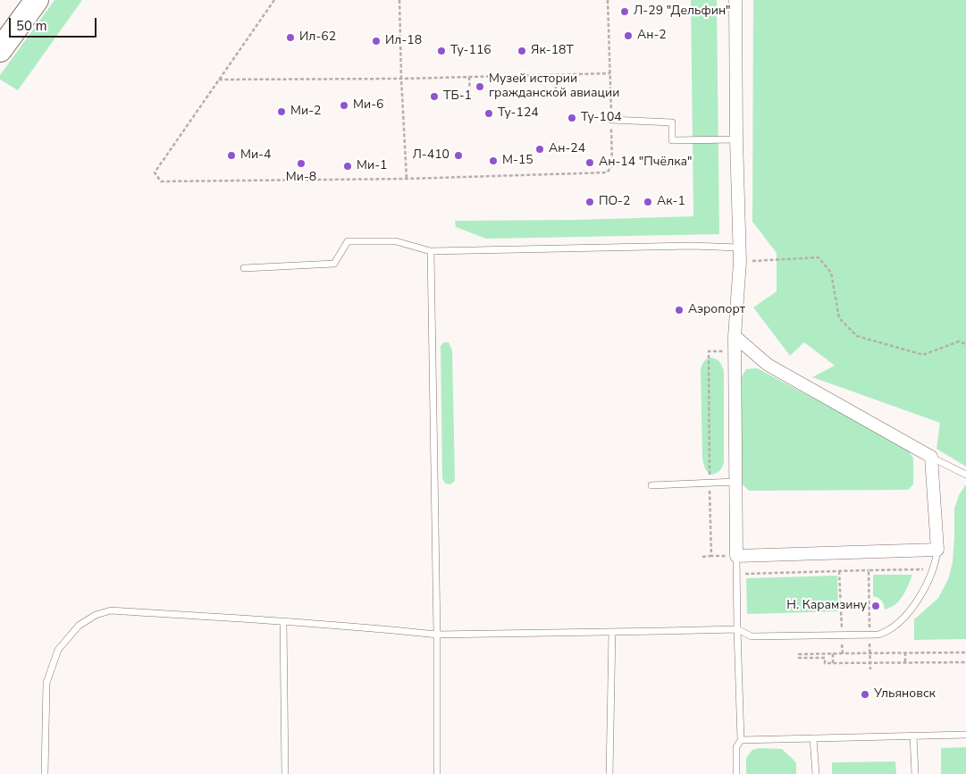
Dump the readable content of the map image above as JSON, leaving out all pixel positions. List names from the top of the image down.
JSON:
{
  "places": [
    "Л-29 \"Дельфин\"",
    "Ан-2",
    "Ил-62",
    "Ил-18",
    "Ту-116",
    "Як-18Т",
    "Музей истории гражданской авиации",
    "ТБ-1",
    "Ми-6",
    "Ми-2",
    "Ту-124",
    "Ту-104",
    "Ан-24",
    "Ми-4",
    "Л-410",
    "М-15",
    "Ан-14 \"Пчёлка\"",
    "Ми-8",
    "Ми-1",
    "ПО-2",
    "Ак-1",
    "Аэропорт",
    "Н. Карамзину",
    "Ульяновск"
  ],
  "scale_bar": "50 m"
}
